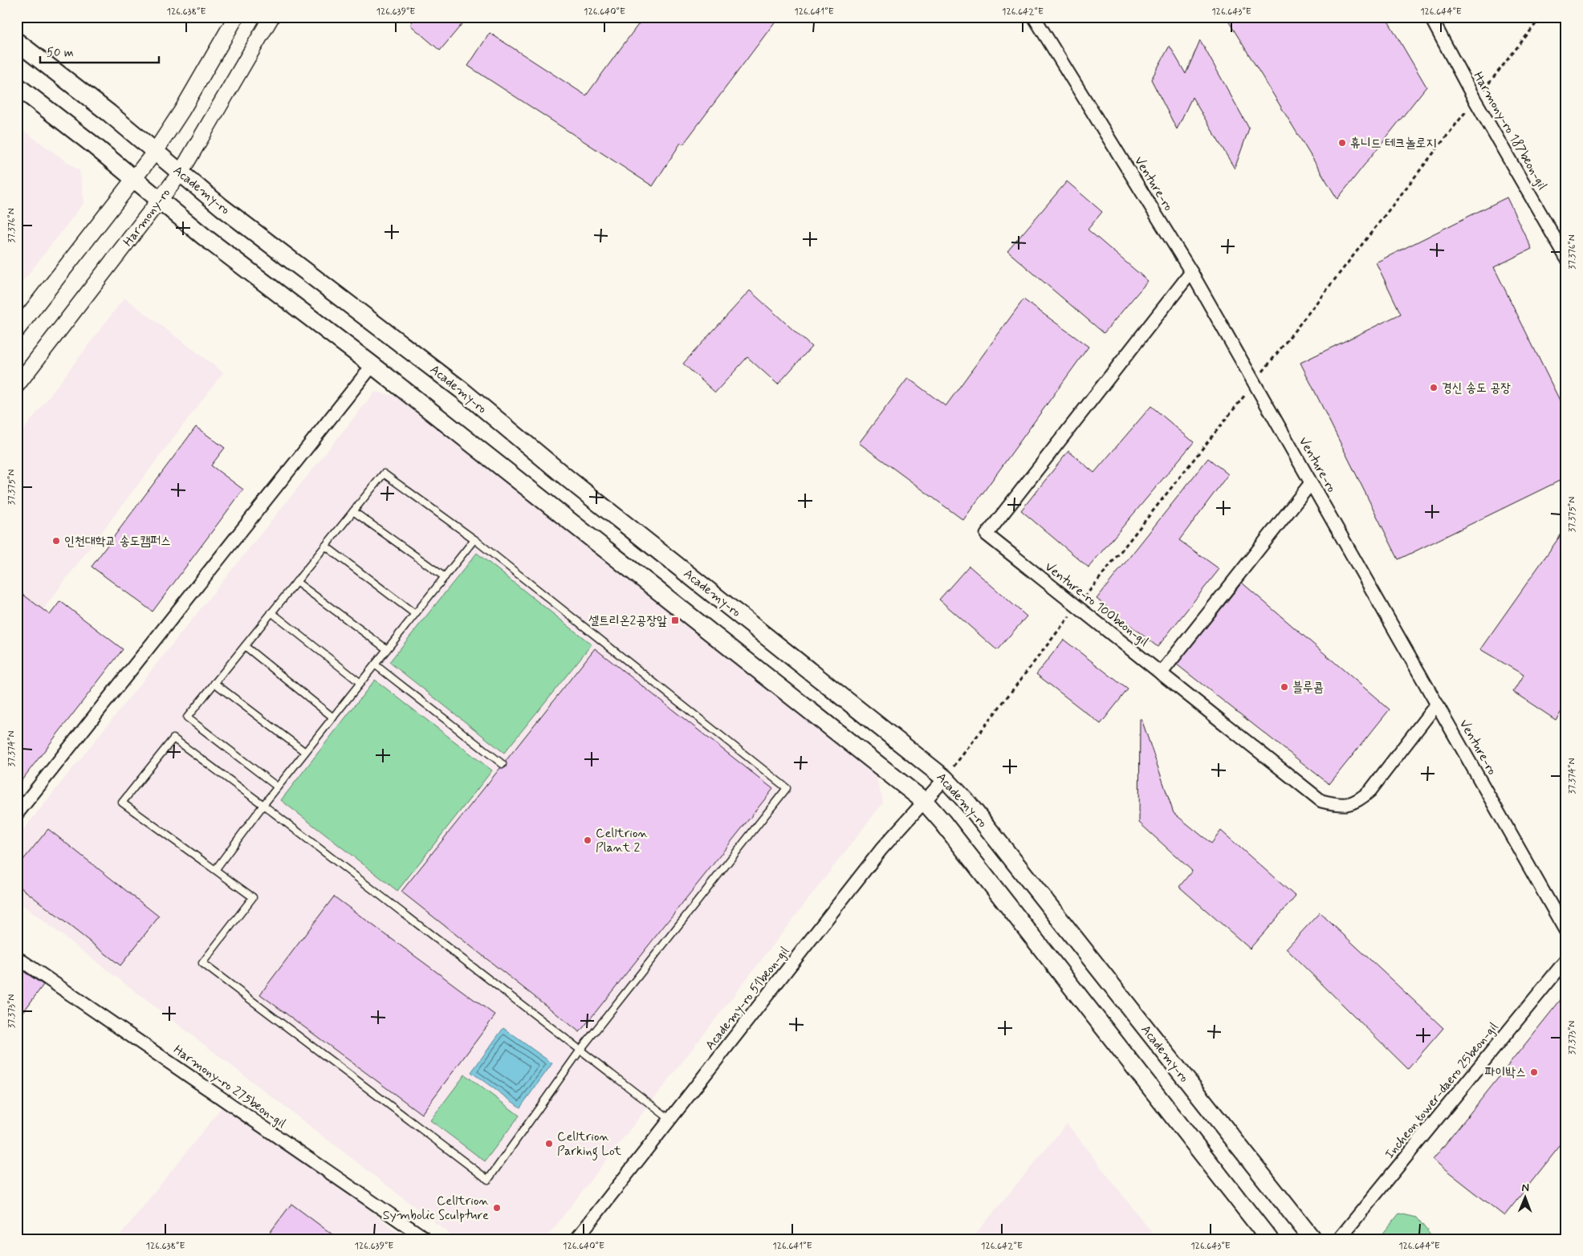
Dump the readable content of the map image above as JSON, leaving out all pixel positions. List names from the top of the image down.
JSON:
{
  "streets": {
    "main road": ["Academy-ro"],
    "street": [
      "Harmony-ro 187beon-gil",
      "Venture-ro",
      "Harmony-ro",
      "Venture-ro 100beon-gil",
      "Academy-ro 51beon-gil",
      "Harmony-ro 275beon-gil",
      "Incheon tower-daero 25beon-gil"
    ]
  },
  "crossings": [
    ["Venture-ro", "Venture-ro 100beon-gil"],
    ["Academy-ro", "Harmony-ro"],
    ["Academy-ro", "Academy-ro 51beon-gil"]
  ],
  "places": {
    "other": [
      "휴니드 테크놀로지",
      "경신 송도 공장",
      "인천대학교 송도캠퍼스",
      "블루콤",
      "Celltrion Plant 2",
      "파이박스",
      "Celltrion Parking Lot",
      "Celltrion Symbolic Sculpture"
    ],
    "transit": ["셀트리온2공장앞"]
  },
  "scale_bar": "50 m",
  "north": "top",
  "coordinates": [
    "126.638°E",
    "126.639°E",
    "126.640°E",
    "126.641°E",
    "126.642°E",
    "126.643°E",
    "126.644°E",
    "37.376°N",
    "37.375°N",
    "37.374°N",
    "37.373°N"
  ]
}
